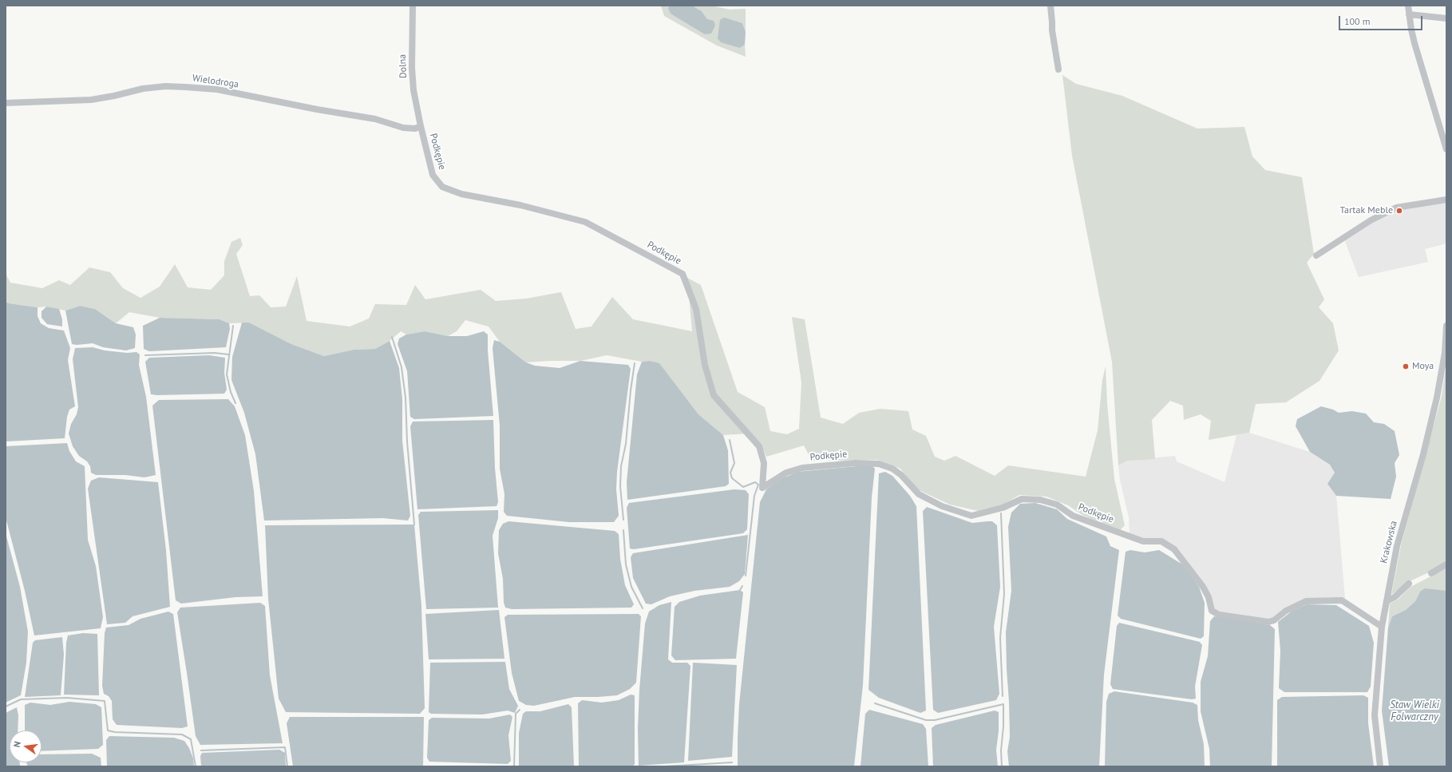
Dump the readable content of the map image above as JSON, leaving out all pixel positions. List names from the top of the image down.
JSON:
{
  "streets": {
    "street": [
      "Dolna",
      "Wielodroga",
      "Podkępie",
      "Krakowska"
    ]
  },
  "crossings": [
    ["Dolna", "Wielodroga"],
    ["Dolna", "Podkępie"],
    ["Wielodroga", "Podkępie"],
    ["Podkępie", "Krakowska"]
  ],
  "water": ["Staw Wielki Folwarczny"],
  "places": ["Tartak Meble", "Moya"],
  "scale_bar": "100 m",
  "north": "left"
}
